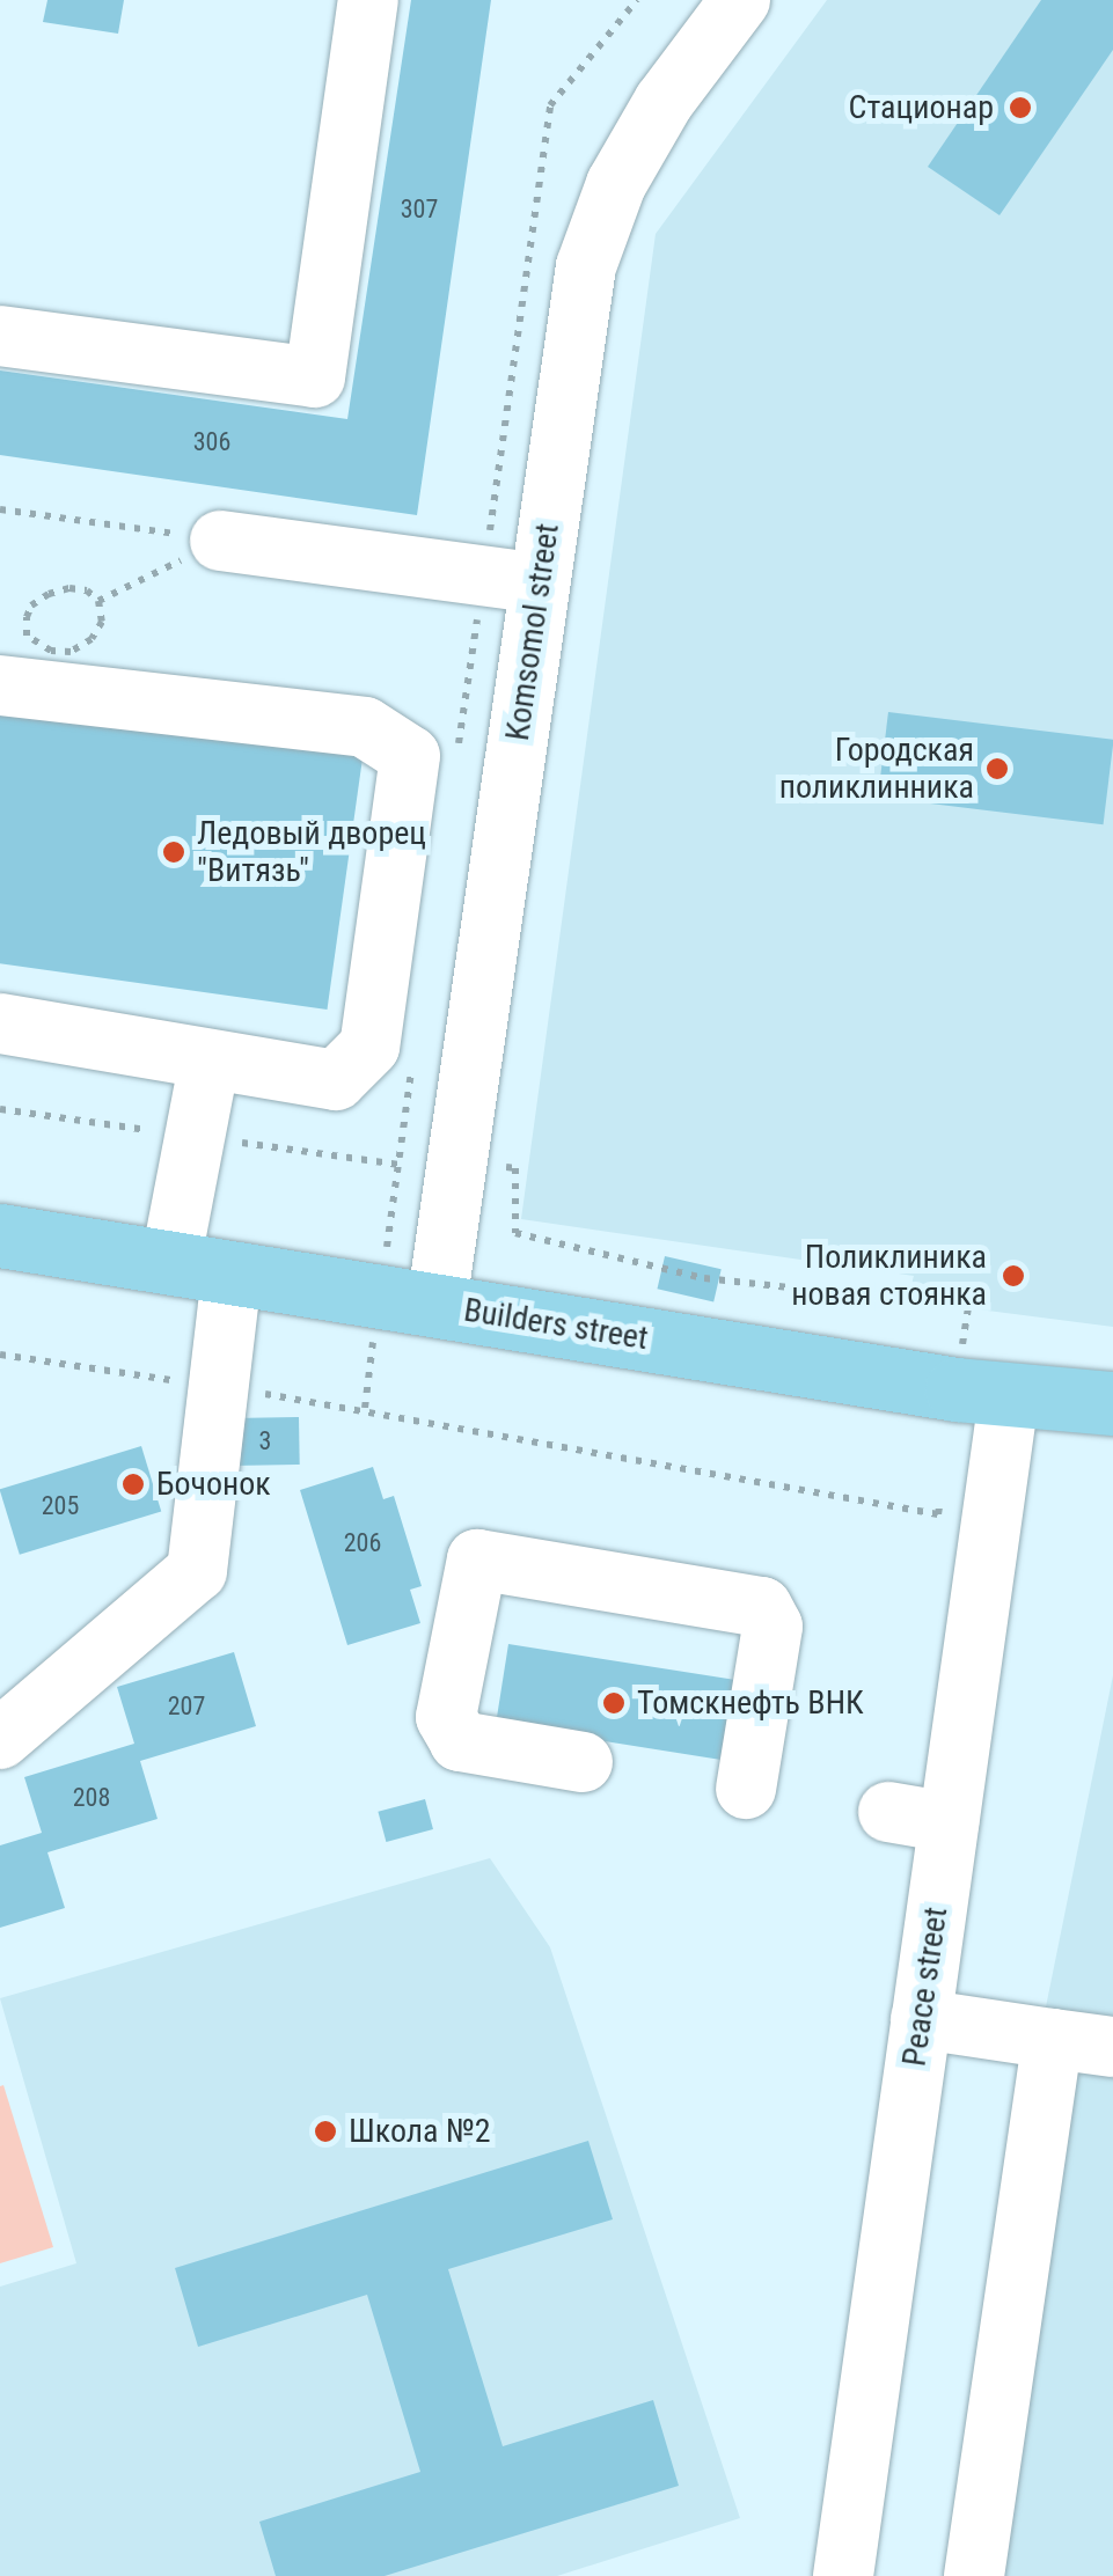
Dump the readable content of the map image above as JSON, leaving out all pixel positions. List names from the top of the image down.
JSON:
{
  "streets": {
    "main road": ["Builders street"],
    "street": ["Komsomol street", "Peace street"]
  },
  "crossings": [
    ["Komsomol street", "Builders street"],
    ["Builders street", "Peace street"]
  ],
  "places": [
    "Стационар",
    "Городская поликлинника",
    "Ледовый дворец \"Витязь\"",
    "Поликлиника новая стоянка",
    "Бочонок",
    "Томскнефть ВНК",
    "Школа №2"
  ],
  "house_numbers": [
    "307",
    "306",
    "3",
    "205",
    "206",
    "207",
    "208"
  ]
}
